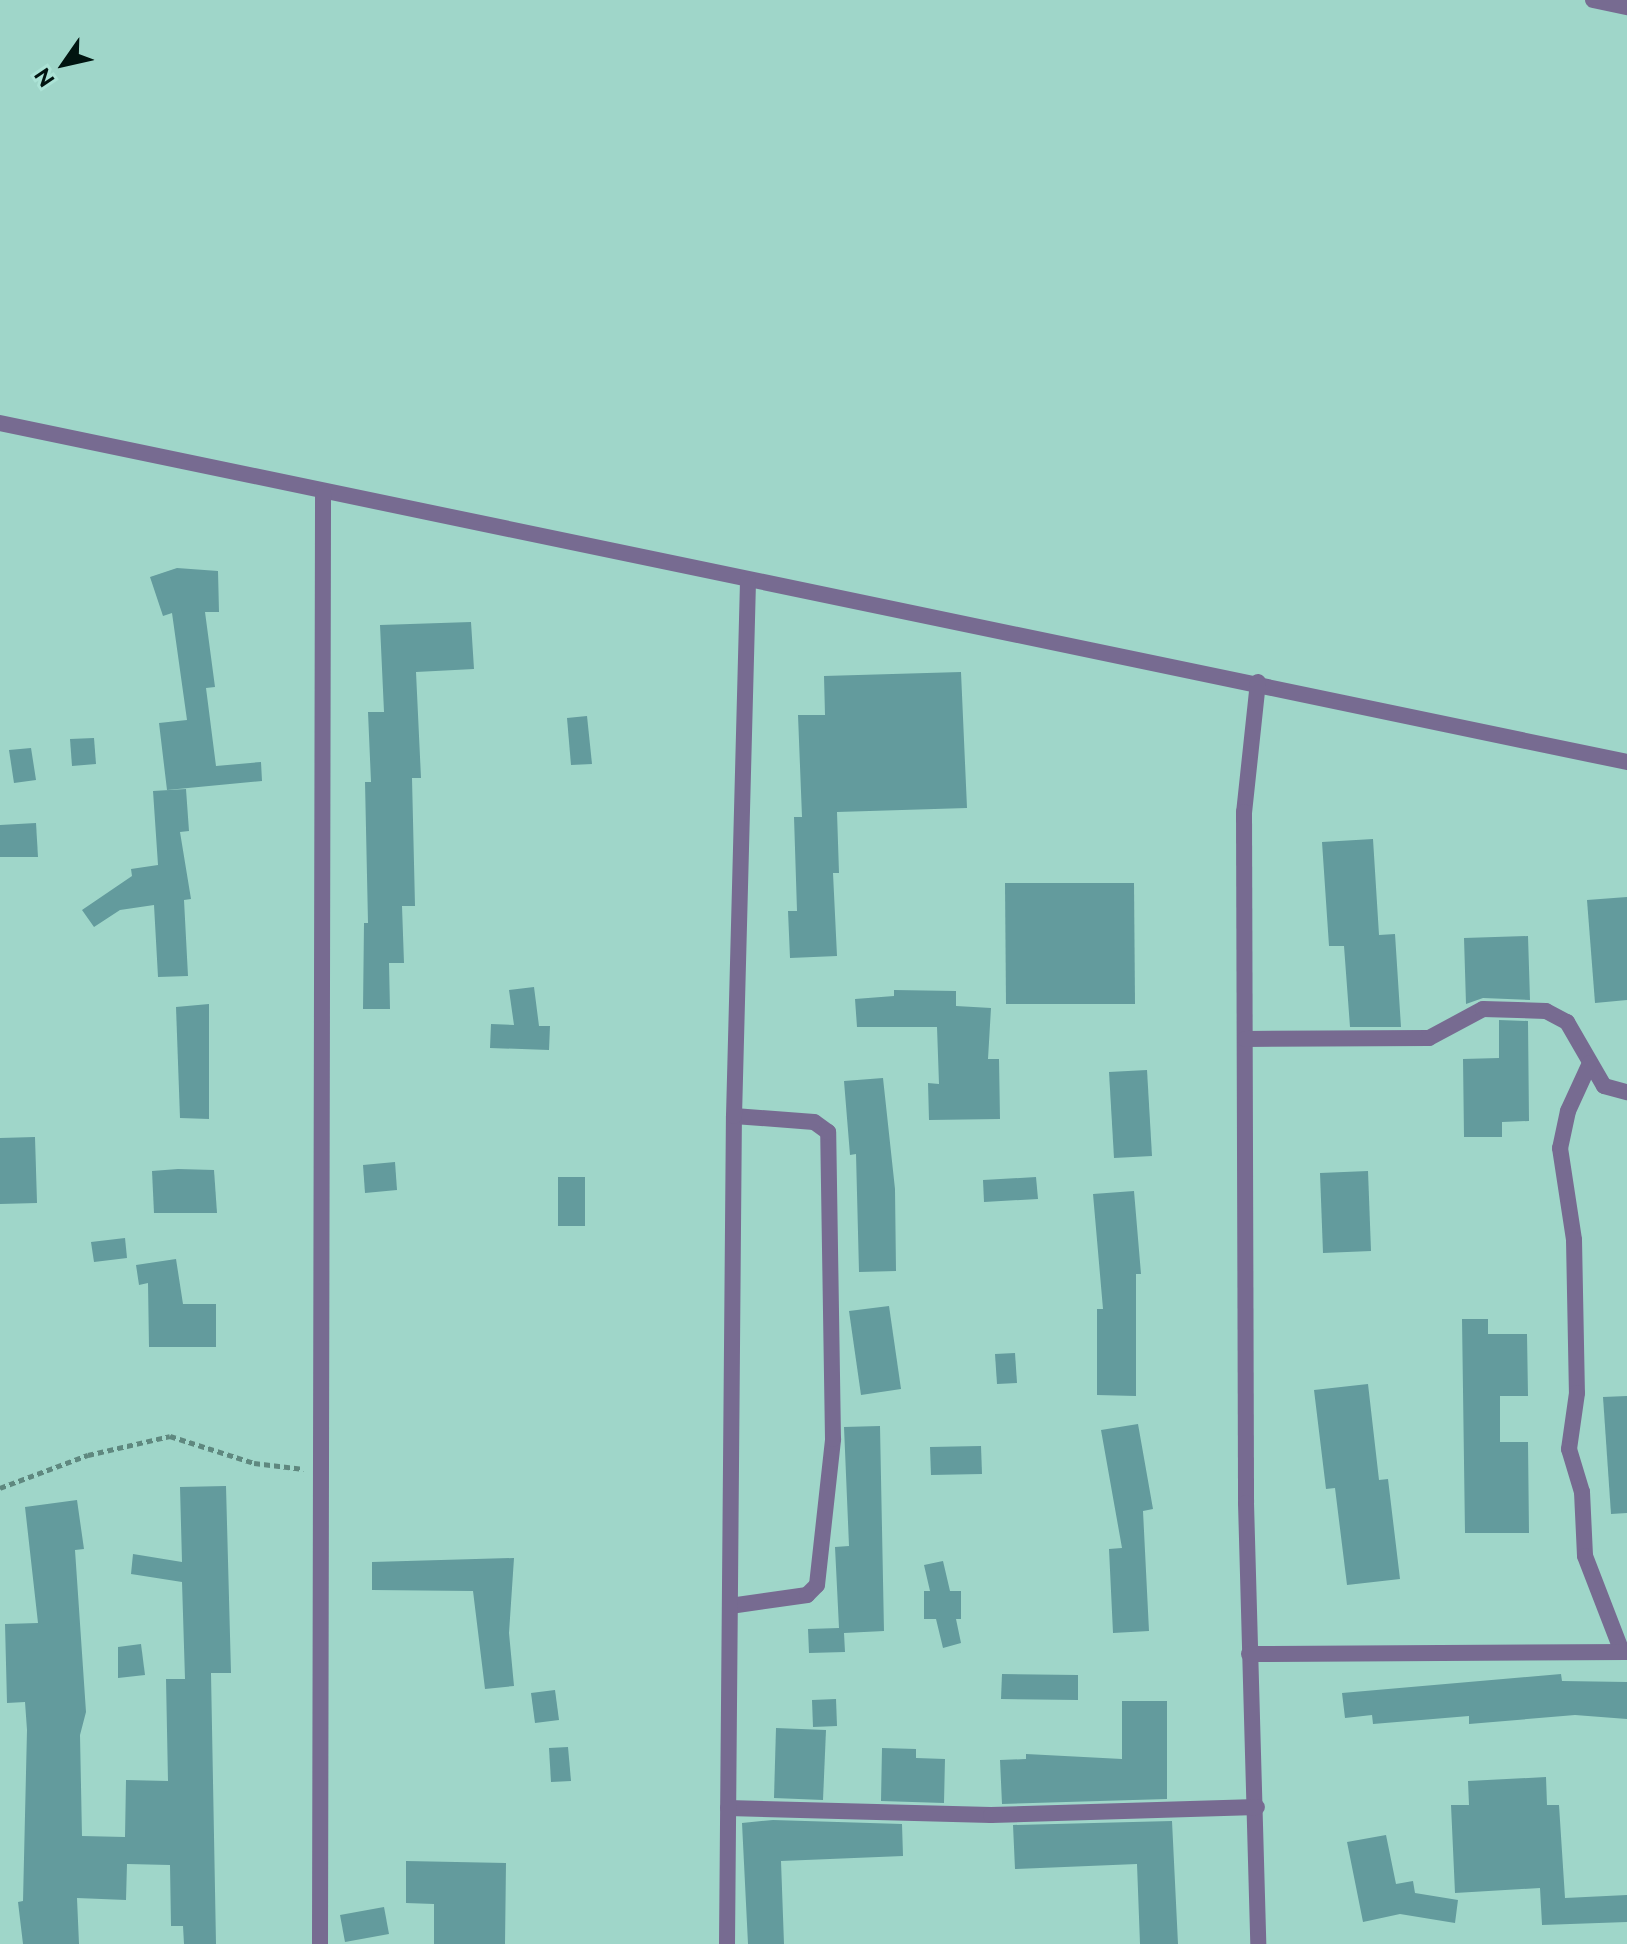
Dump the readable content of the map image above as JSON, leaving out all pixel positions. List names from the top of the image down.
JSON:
{
  "north": "bottom left"
}
